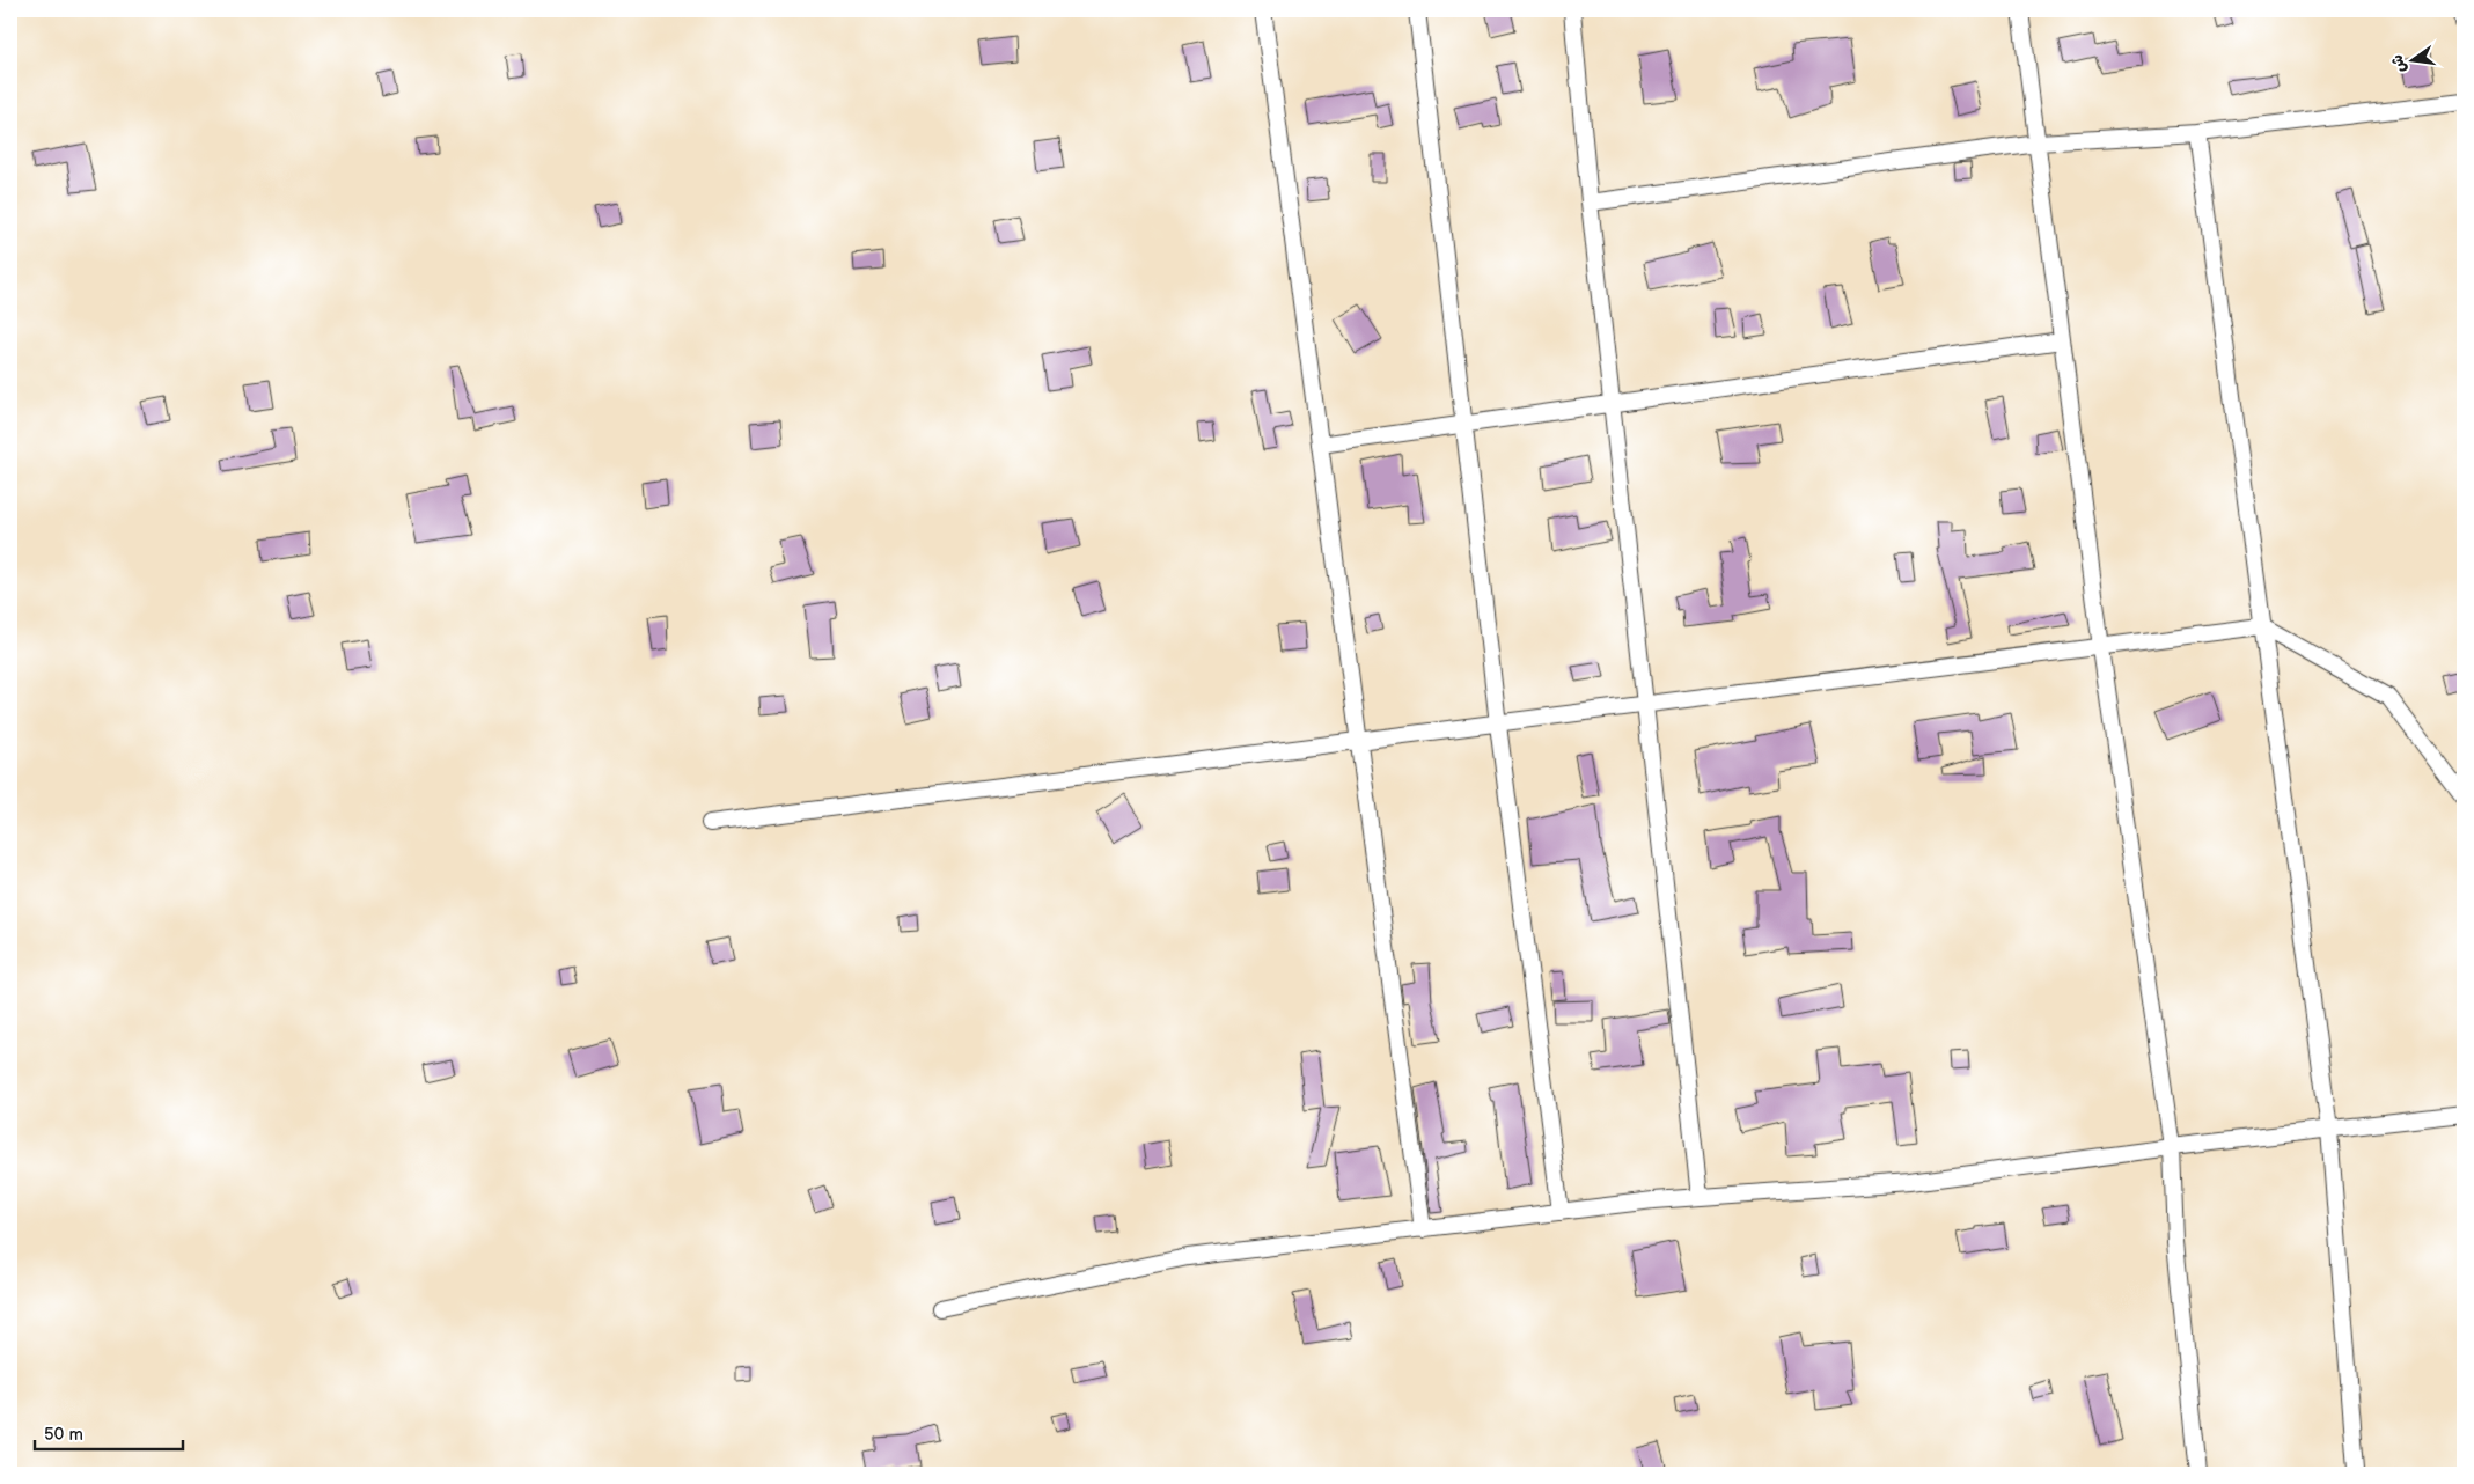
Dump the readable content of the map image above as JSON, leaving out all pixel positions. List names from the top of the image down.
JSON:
{
  "scale_bar": "50 m",
  "north": "left"
}
